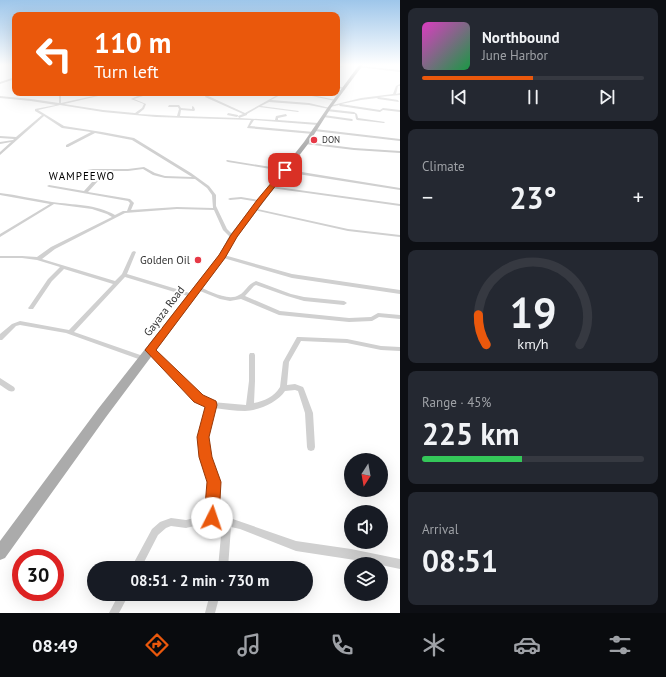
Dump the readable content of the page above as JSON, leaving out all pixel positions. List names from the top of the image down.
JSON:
{
  "streets": {
    "main road": ["Gayaza Road"]
  },
  "districts": ["WAMPEEWO"],
  "places": ["DON", "Golden Oil"],
  "north": "bottom",
  "page": {
    "turn": ["110 m", "Turn left"],
    "song": ["Northbound", "June Harbor"],
    "tile": [
      "Climate",
      ["Range · 45%", "225 km"],
      ["Arrival", "08:51"]
    ],
    "heat": ["−", "23°", "+"],
    "limit": "30",
    "trip": "08:51 · 2 min · 730 m",
    "tabs": "08:49",
    "gauge": ["19", "km/h"]
  }
}
